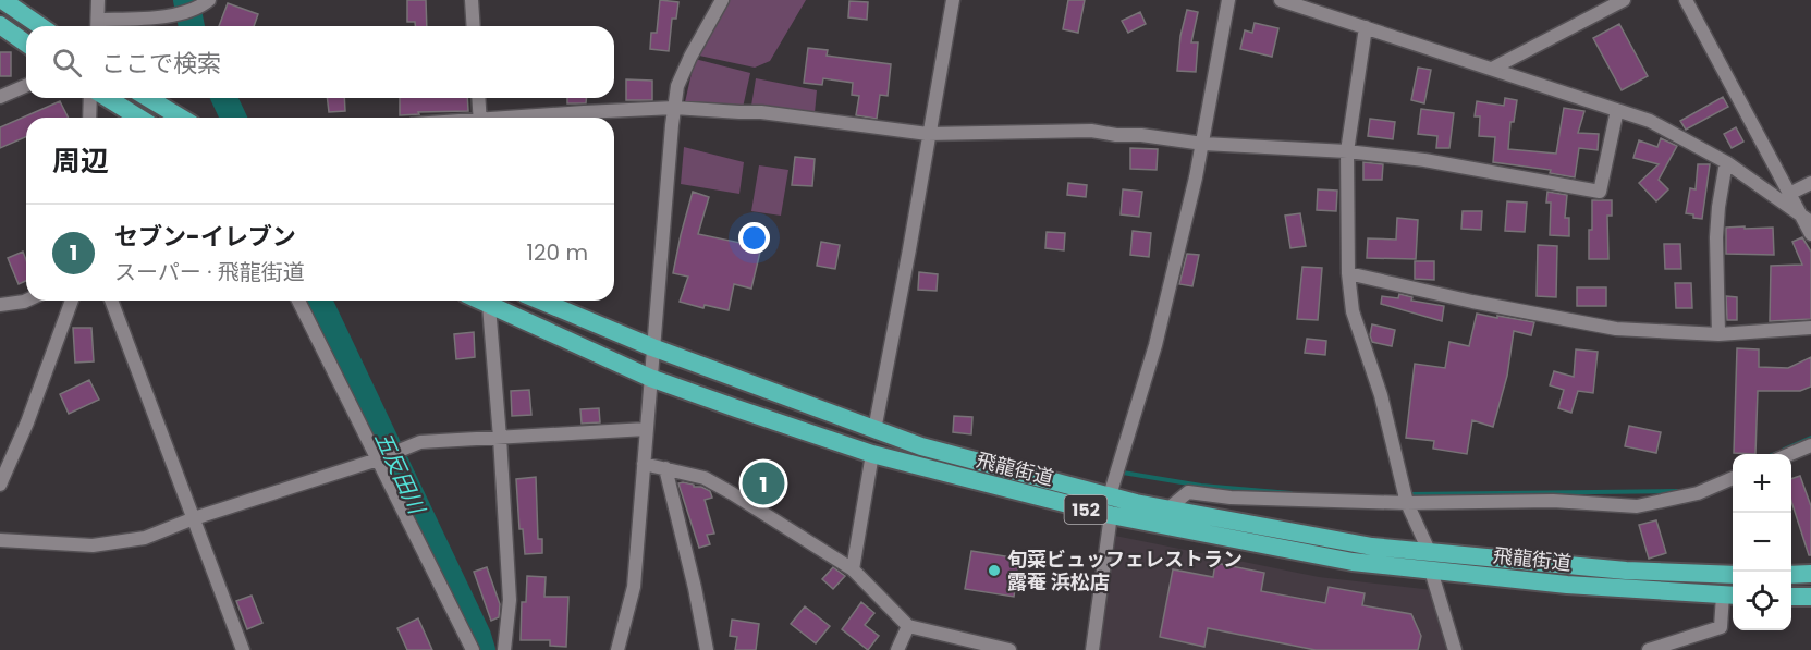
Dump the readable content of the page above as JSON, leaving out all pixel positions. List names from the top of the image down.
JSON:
{
  "streets": {
    "highway": ["飛龍街道", "152"]
  },
  "water": ["五反田川"],
  "places": ["旬菜ビュッフェレストラン 露菴 浜松店"],
  "page": {
    "search": "ここで検索",
    "heading": "周辺",
    "list": [
      {
        "mark": "1",
        "name": "セブン-イレブン",
        "note": "スーパー · 飛龍街道",
        "value": "120 m"
      }
    ],
    "map_buttons": ["+", "−"],
    "pins": "1"
  }
}
